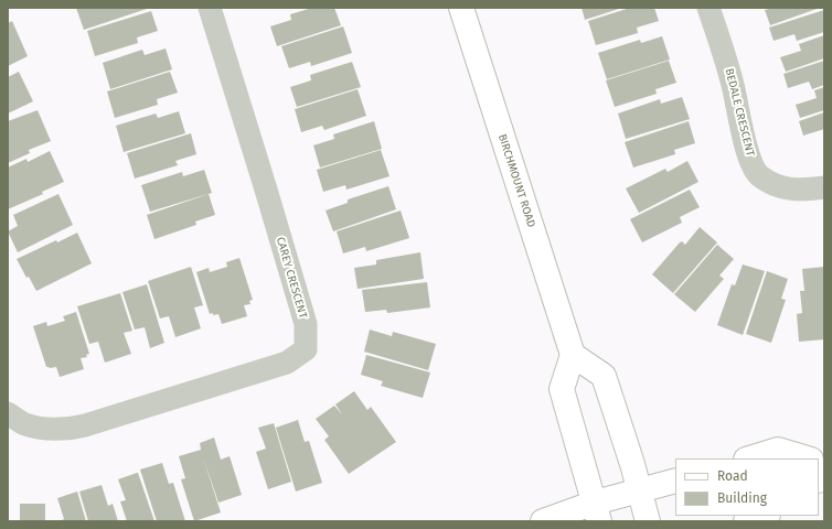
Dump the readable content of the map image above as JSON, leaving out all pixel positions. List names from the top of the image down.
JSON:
{
  "streets": {
    "main road": ["BIRCHMOUNT ROAD"],
    "street": ["BEDALE CRESCENT", "CAREY CRESCENT"]
  },
  "legend": ["Road", "Building"]
}
